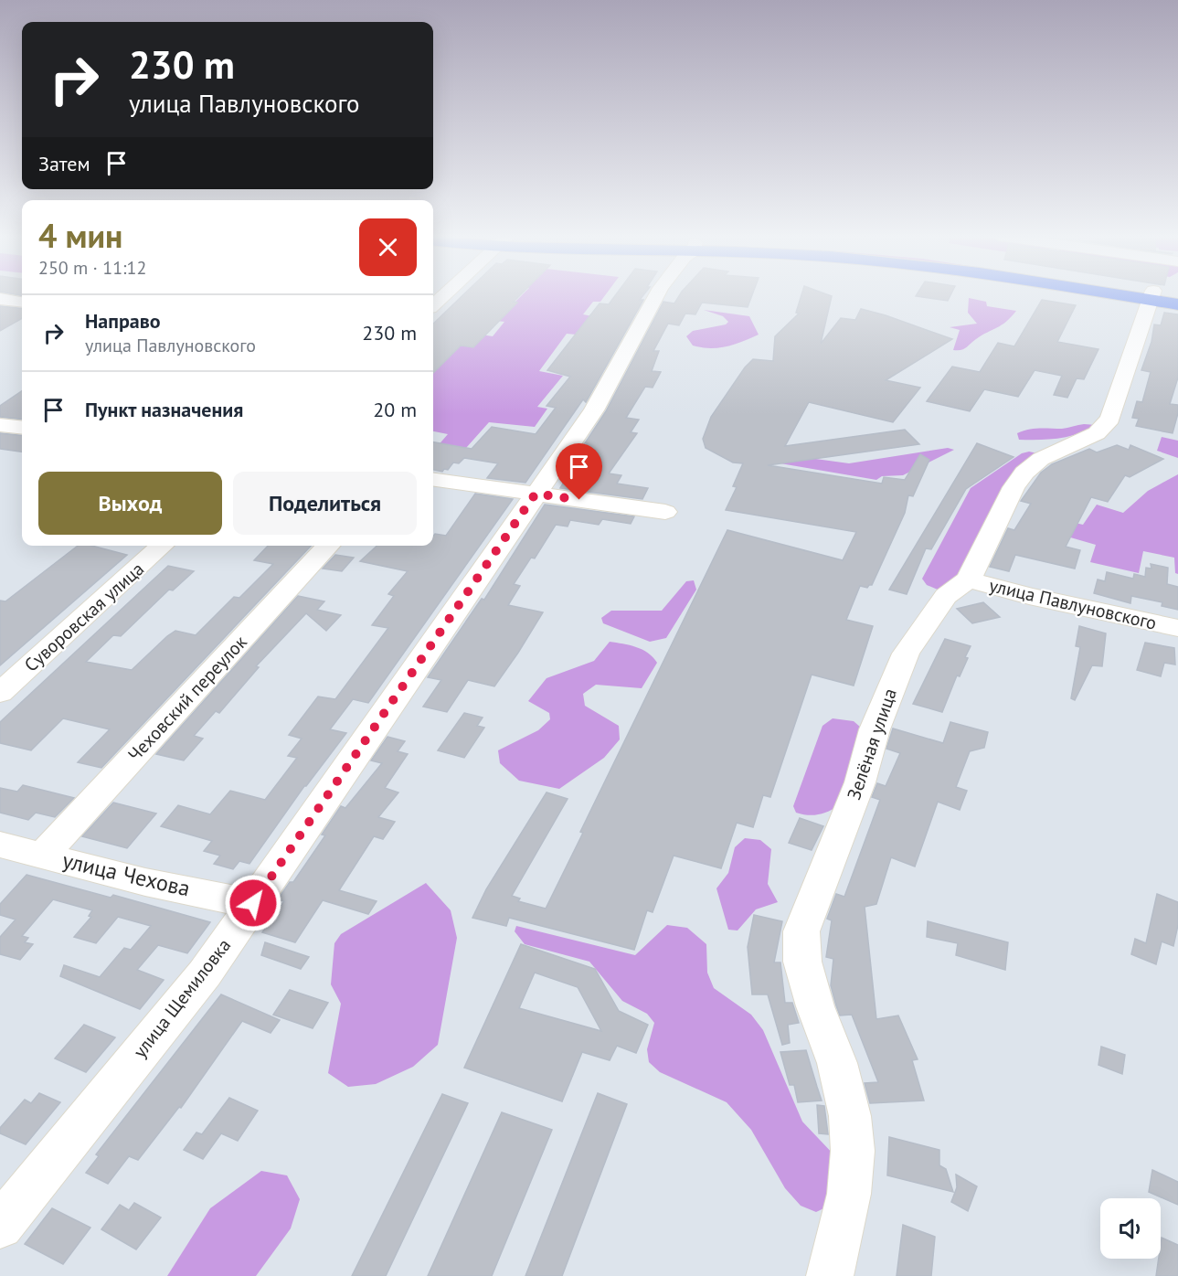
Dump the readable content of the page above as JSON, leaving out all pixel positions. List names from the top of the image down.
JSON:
{
  "streets": {
    "street": [
      "улица Павлуновского",
      "Суворовская улица",
      "Чеховский переулок",
      "Зелёная улица",
      "улица Чехова",
      "улица Щемиловка"
    ]
  },
  "crossings": [
    ["улица Павлуновского", "Зелёная улица"],
    ["Чеховский переулок", "улица Чехова"],
    ["улица Чехова", "улица Щемиловка"]
  ],
  "page": {
    "turn": ["230 m", "улица Павлуновского"],
    "then": "Затем",
    "heading": ["4 мин", "250 m · 11:12"],
    "list": [
      {
        "name": "Направо",
        "note": "улица Павлуновского",
        "value": "230 m"
      },
      {
        "name": "Пункт назначения",
        "value": "20 m"
      }
    ],
    "buttons": ["Выход", "Поделиться"]
  }
}
